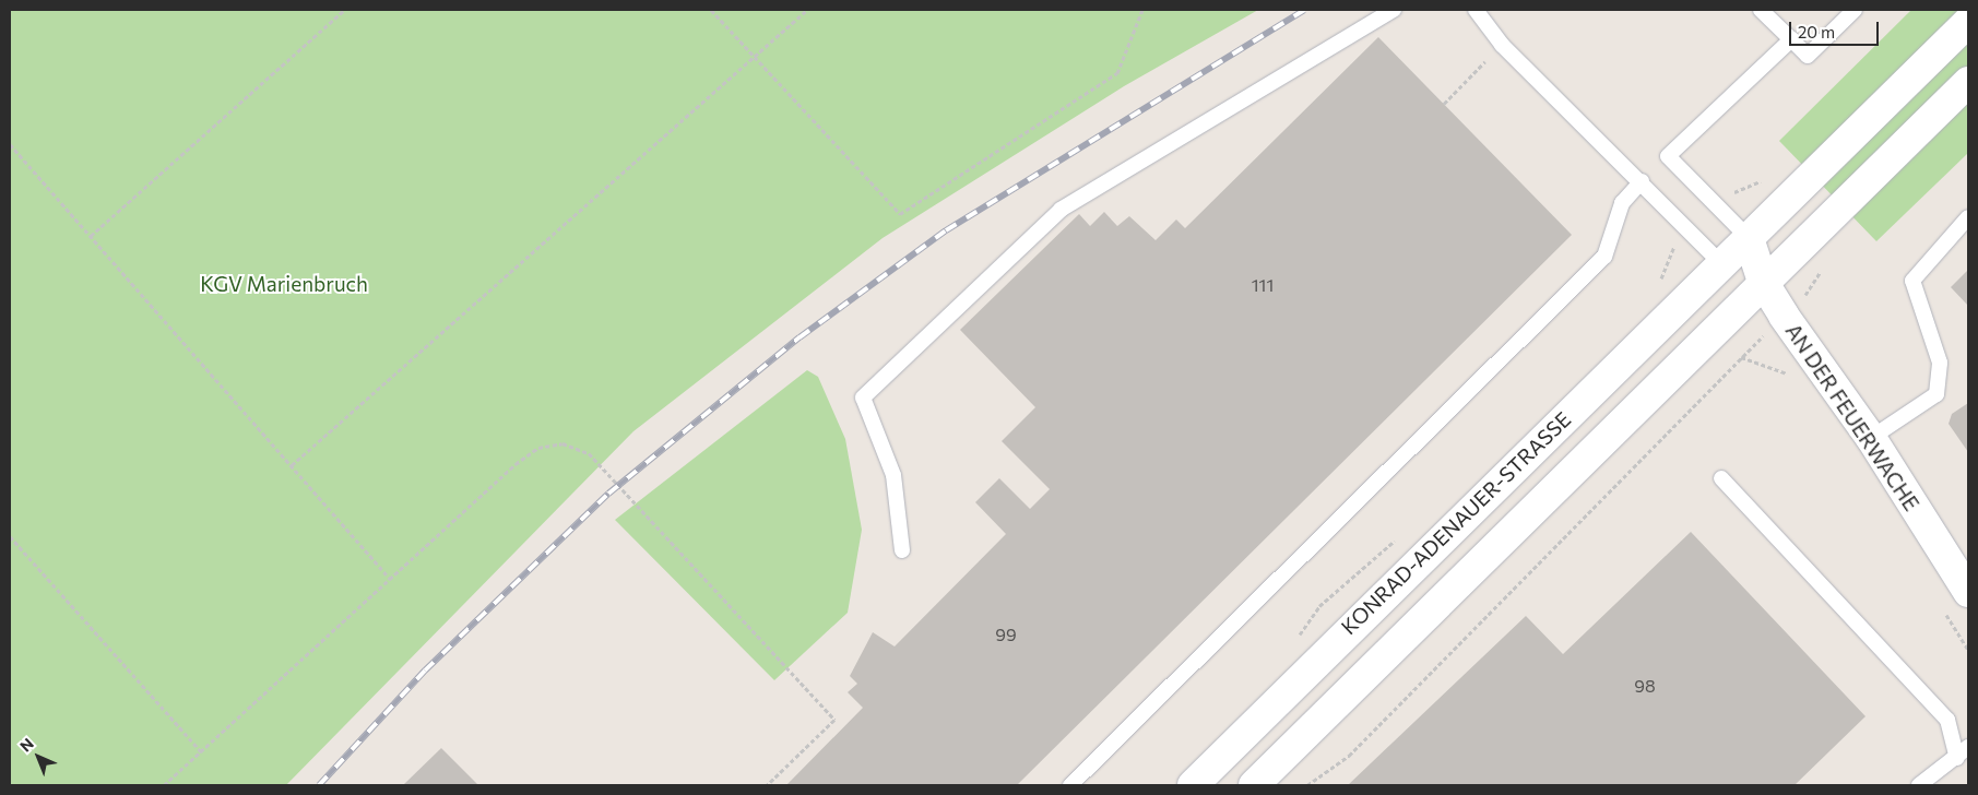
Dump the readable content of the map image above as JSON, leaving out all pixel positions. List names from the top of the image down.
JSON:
{
  "streets": {
    "street": ["AN DER FEUERWACHE", "KONRAD-ADENAUER-STRASSE"]
  },
  "crossings": [
    ["AN DER FEUERWACHE", "KONRAD-ADENAUER-STRASSE"]
  ],
  "parks": ["KGV Marienbruch"],
  "house_numbers": ["111", "99", "98"],
  "scale_bar": "20 m",
  "north": "top left"
}
